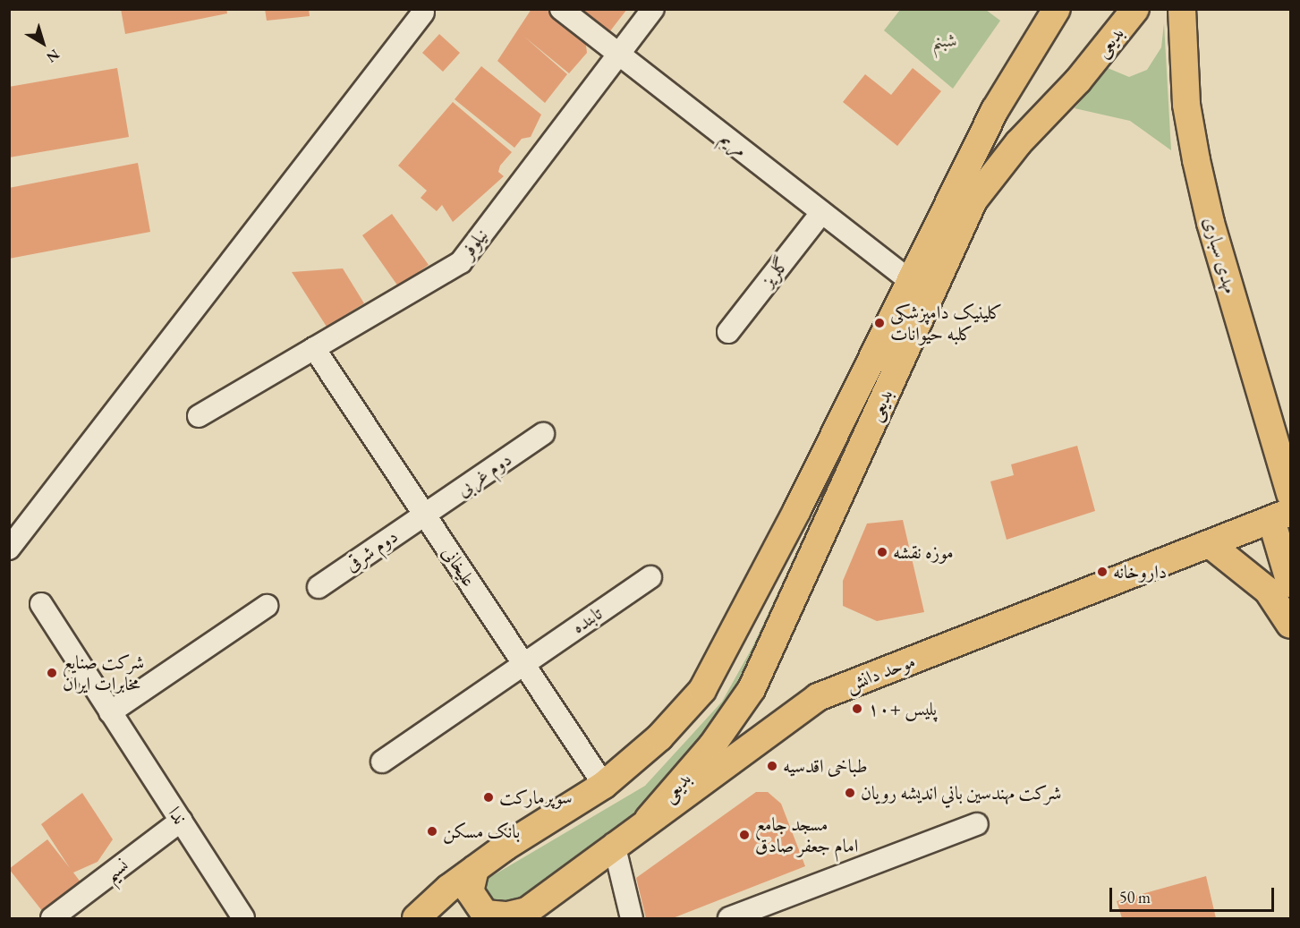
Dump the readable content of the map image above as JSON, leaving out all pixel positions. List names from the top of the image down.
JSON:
{
  "streets": {
    "main road": ["بدیعی", "مهدی سباری", "موحد دانش"],
    "street": [
      "مریم",
      "نیلوفر",
      "گلریز",
      "دوم غربی",
      "دوم شرقی",
      "علیخانی",
      "تابنده",
      "ندا",
      "نسیم"
    ]
  },
  "crossings": [
    ["بدیعی", "مریم"],
    ["بدیعی", "علیخانی"],
    ["بدیعی", "موحد دانش"],
    ["مریم", "نیلوفر"],
    ["مریم", "گلریز"],
    ["نیلوفر", "علیخانی"],
    ["دوم غربی", "دوم شرقی"],
    ["دوم غربی", "علیخانی"],
    ["دوم شرقی", "علیخانی"],
    ["علیخانی", "تابنده"],
    ["ندا", "نسیم"]
  ],
  "parks": ["شبنم"],
  "places": [
    "کلینیک دامپزشکی کلبه حیوانات",
    "موزه نقشه",
    "داروخانه",
    "شرکت صنایع مخابرات ایران",
    "پلیس +۱۰",
    "طباخى اقدسيه",
    "شركت مهندسين باني انديشه رويان",
    "سوپرمارکت",
    "بانک مسکن",
    "مسجد جامع امام جعفر صادق"
  ],
  "scale_bar": "50 m",
  "north": "bottom right"
}
